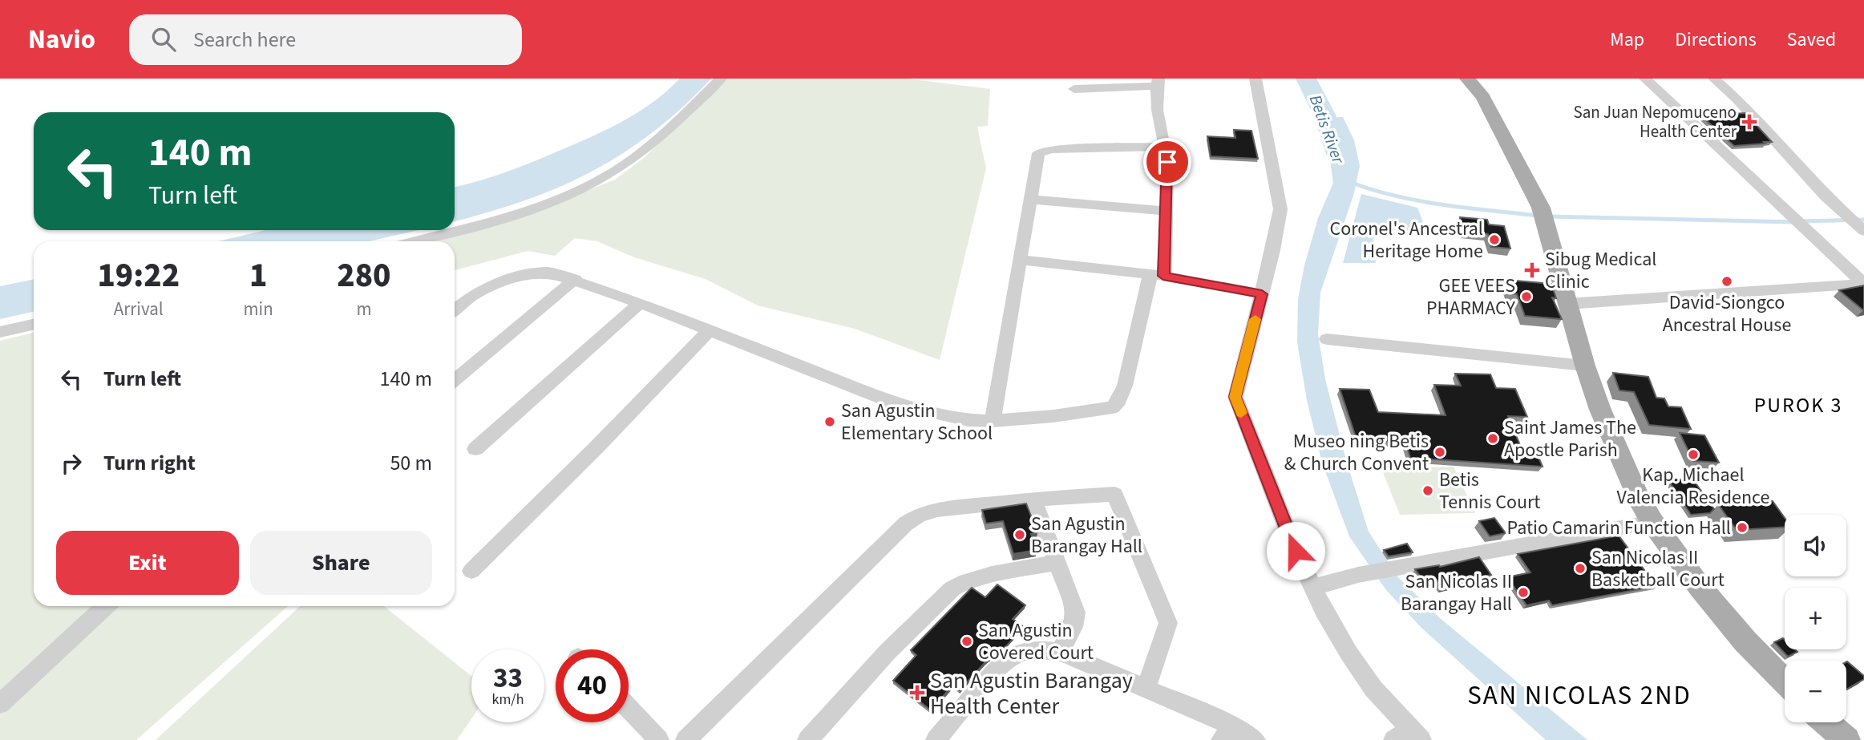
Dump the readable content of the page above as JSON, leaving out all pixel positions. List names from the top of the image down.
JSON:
{
  "districts": ["PUROK 3", "SAN NICOLAS 2ND"],
  "water": ["Betis River"],
  "places": {
    "health": ["San Juan Nepomuceno Health Center", "Sibug Medical Clinic", "San Agustin Barangay Health Center"],
    "other": [
      "Coronel's Ancestral Heritage Home",
      "David-Siongco Ancestral House",
      "GEE VEES PHARMACY",
      "San Agustin Elementary School",
      "Saint James The Apostle Parish",
      "Museo ning Betis & Church Convent",
      "Kap. Michael Valencia Residence",
      "Betis Tennis Court",
      "Patio Camarin Function Hall",
      "San Agustin Barangay Hall",
      "San Nicolas II Basketball Court",
      "San Nicolas II Barangay Hall",
      "San Agustin Covered Court"
    ]
  },
  "page": {
    "header": "Navio",
    "search": "Search here",
    "nav": ["Map", "Directions", "Saved"],
    "turn": ["140 m", "Turn left"],
    "eta": [
      "19:22",
      "Arrival",
      "1",
      "min",
      "280",
      "m"
    ],
    "list": [
      {
        "name": "Turn left",
        "value": "140 m"
      },
      {
        "name": "Turn right",
        "value": "50 m"
      }
    ],
    "map_buttons": ["+", "−"],
    "buttons": ["Exit", "Share"],
    "speed": "33 km/h",
    "limit": "40"
  }
}
